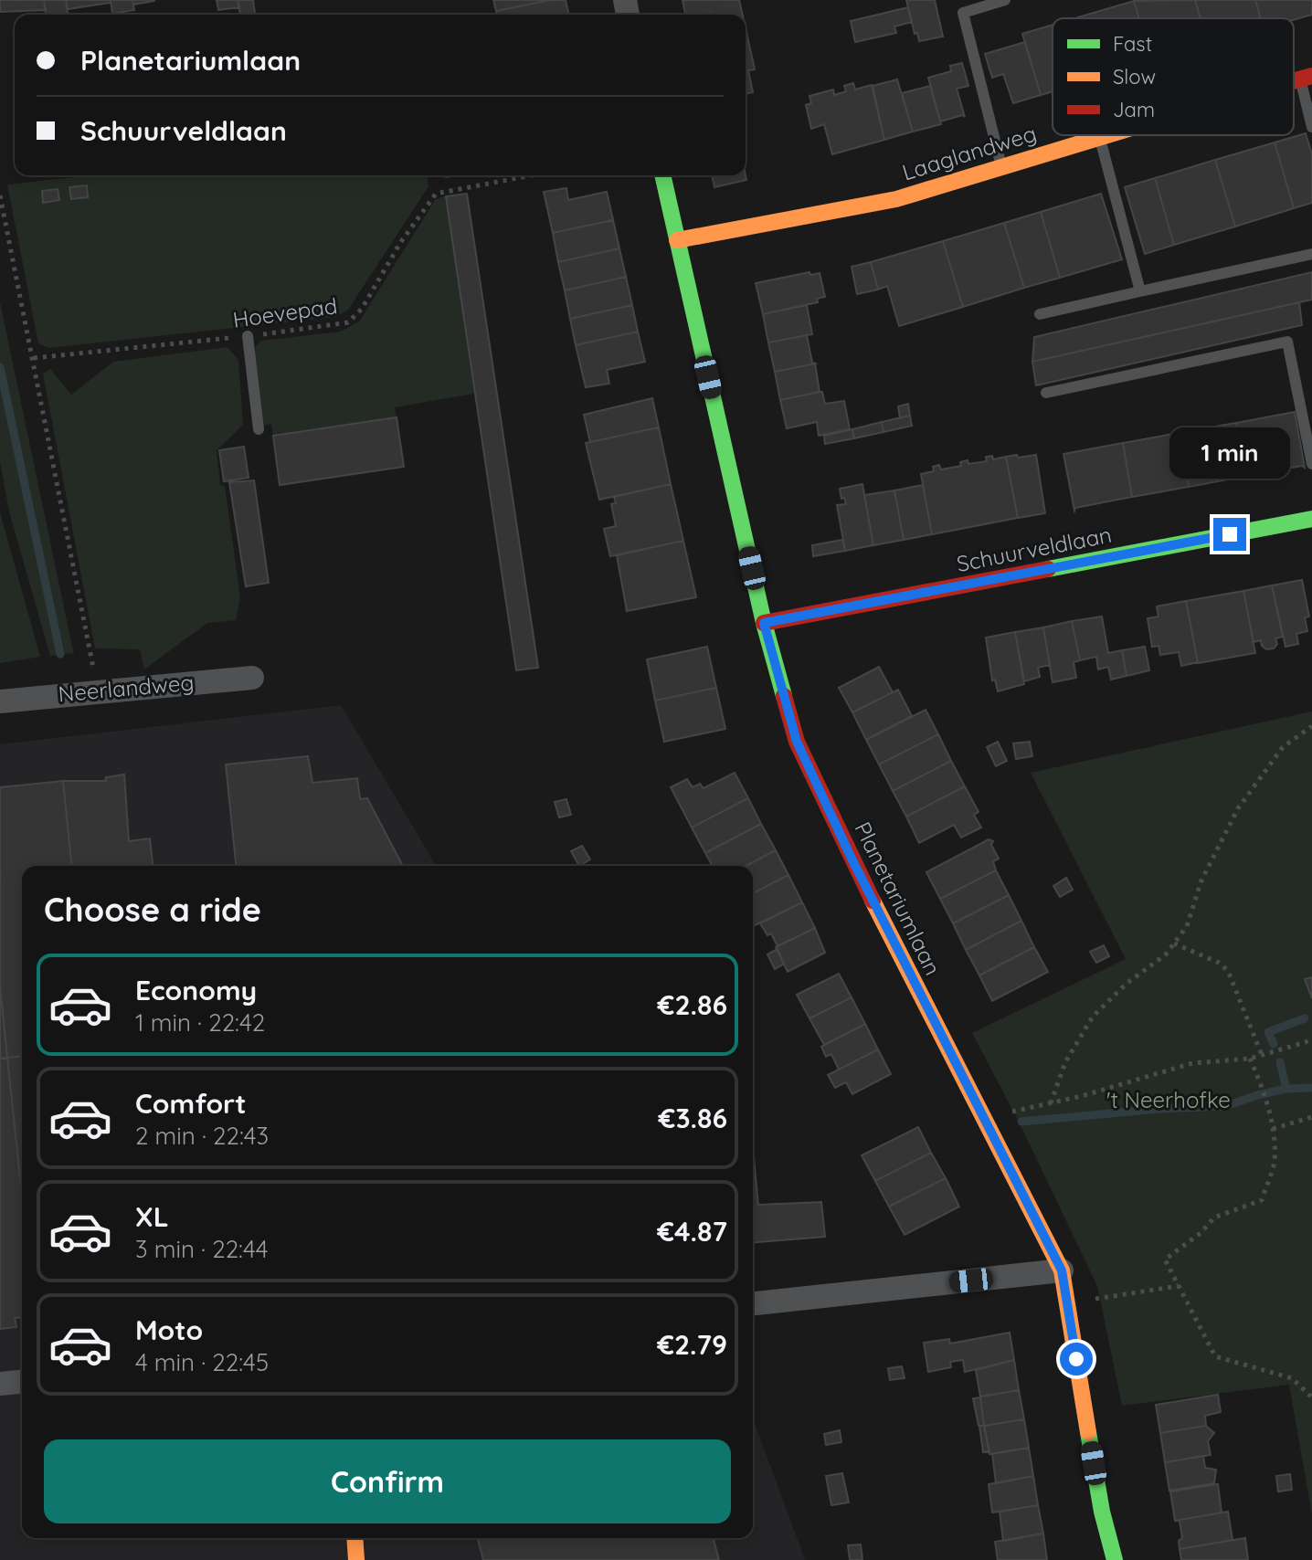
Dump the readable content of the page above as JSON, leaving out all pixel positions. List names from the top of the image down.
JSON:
{
  "streets": {
    "street": [
      "Laaglandweg",
      "Schuurveldlaan",
      "Neerlandweg",
      "Planetariumlaan"
    ],
    "path": ["Hoevepad"]
  },
  "crossings": [
    ["Laaglandweg", "Planetariumlaan"],
    ["Schuurveldlaan", "Planetariumlaan"]
  ],
  "parks": ["'t Neerhofke"],
  "legend": ["Fast", "Slow", "Jam"],
  "page": {
    "banner": ["Planetariumlaan", "Schuurveldlaan"],
    "bubble": "1 min",
    "heading": "Choose a ride",
    "list": [
      {
        "name": "Economy",
        "note": "1 min · 22:42",
        "value": "€2.86"
      },
      {
        "name": "Comfort",
        "note": "2 min · 22:43",
        "value": "€3.86"
      },
      {
        "name": "XL",
        "note": "3 min · 22:44",
        "value": "€4.87"
      },
      {
        "name": "Moto",
        "note": "4 min · 22:45",
        "value": "€2.79"
      }
    ],
    "buttons": "Confirm"
  }
}
